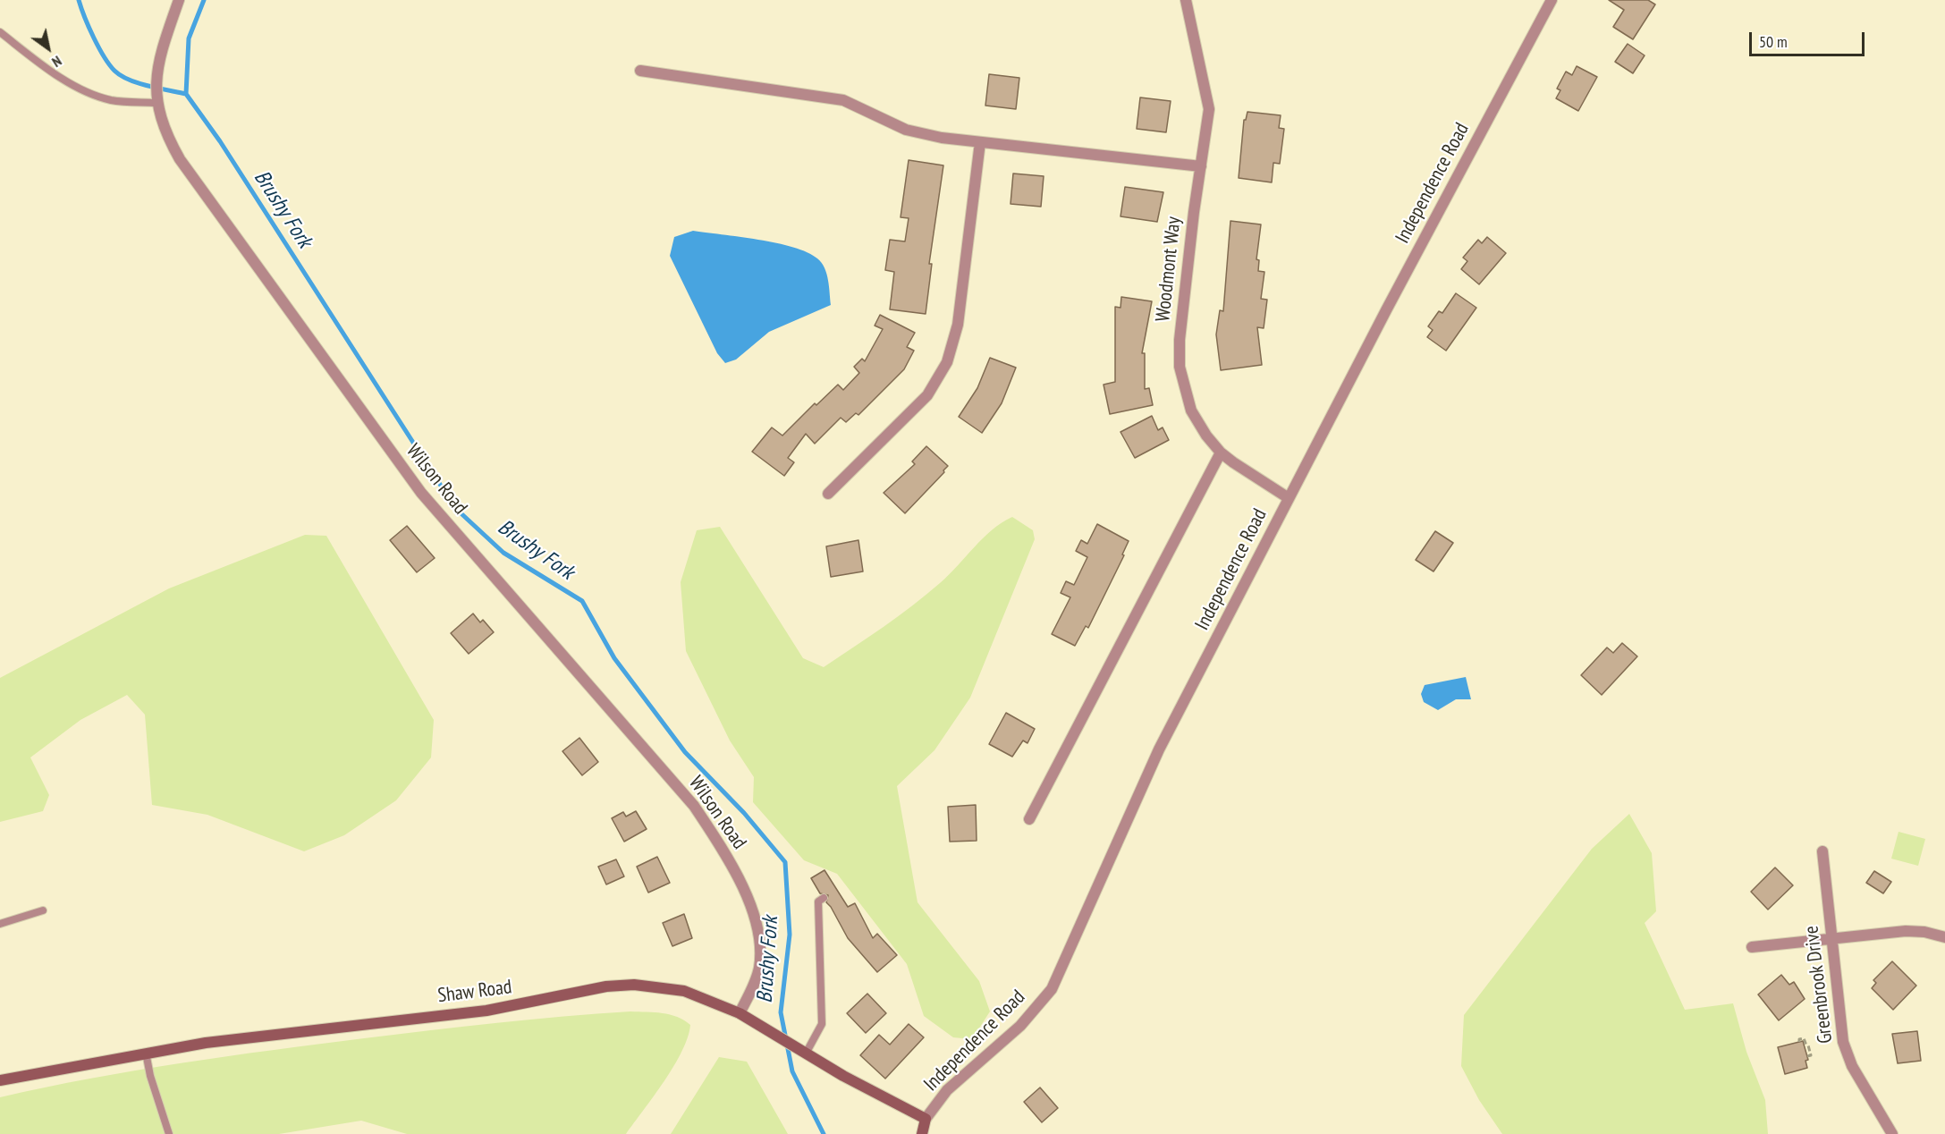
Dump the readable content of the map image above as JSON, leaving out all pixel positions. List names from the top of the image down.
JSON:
{
  "streets": {
    "main road": ["Independence Road", "Shaw Road"],
    "street": ["Woodmont Way", "Wilson Road", "Greenbrook Drive"]
  },
  "crossings": [
    ["Independence Road", "Woodmont Way"],
    ["Independence Road", "Shaw Road"],
    ["Wilson Road", "Shaw Road"]
  ],
  "water": ["Brushy Fork"],
  "scale_bar": "50 m",
  "north": "bottom right"
}
